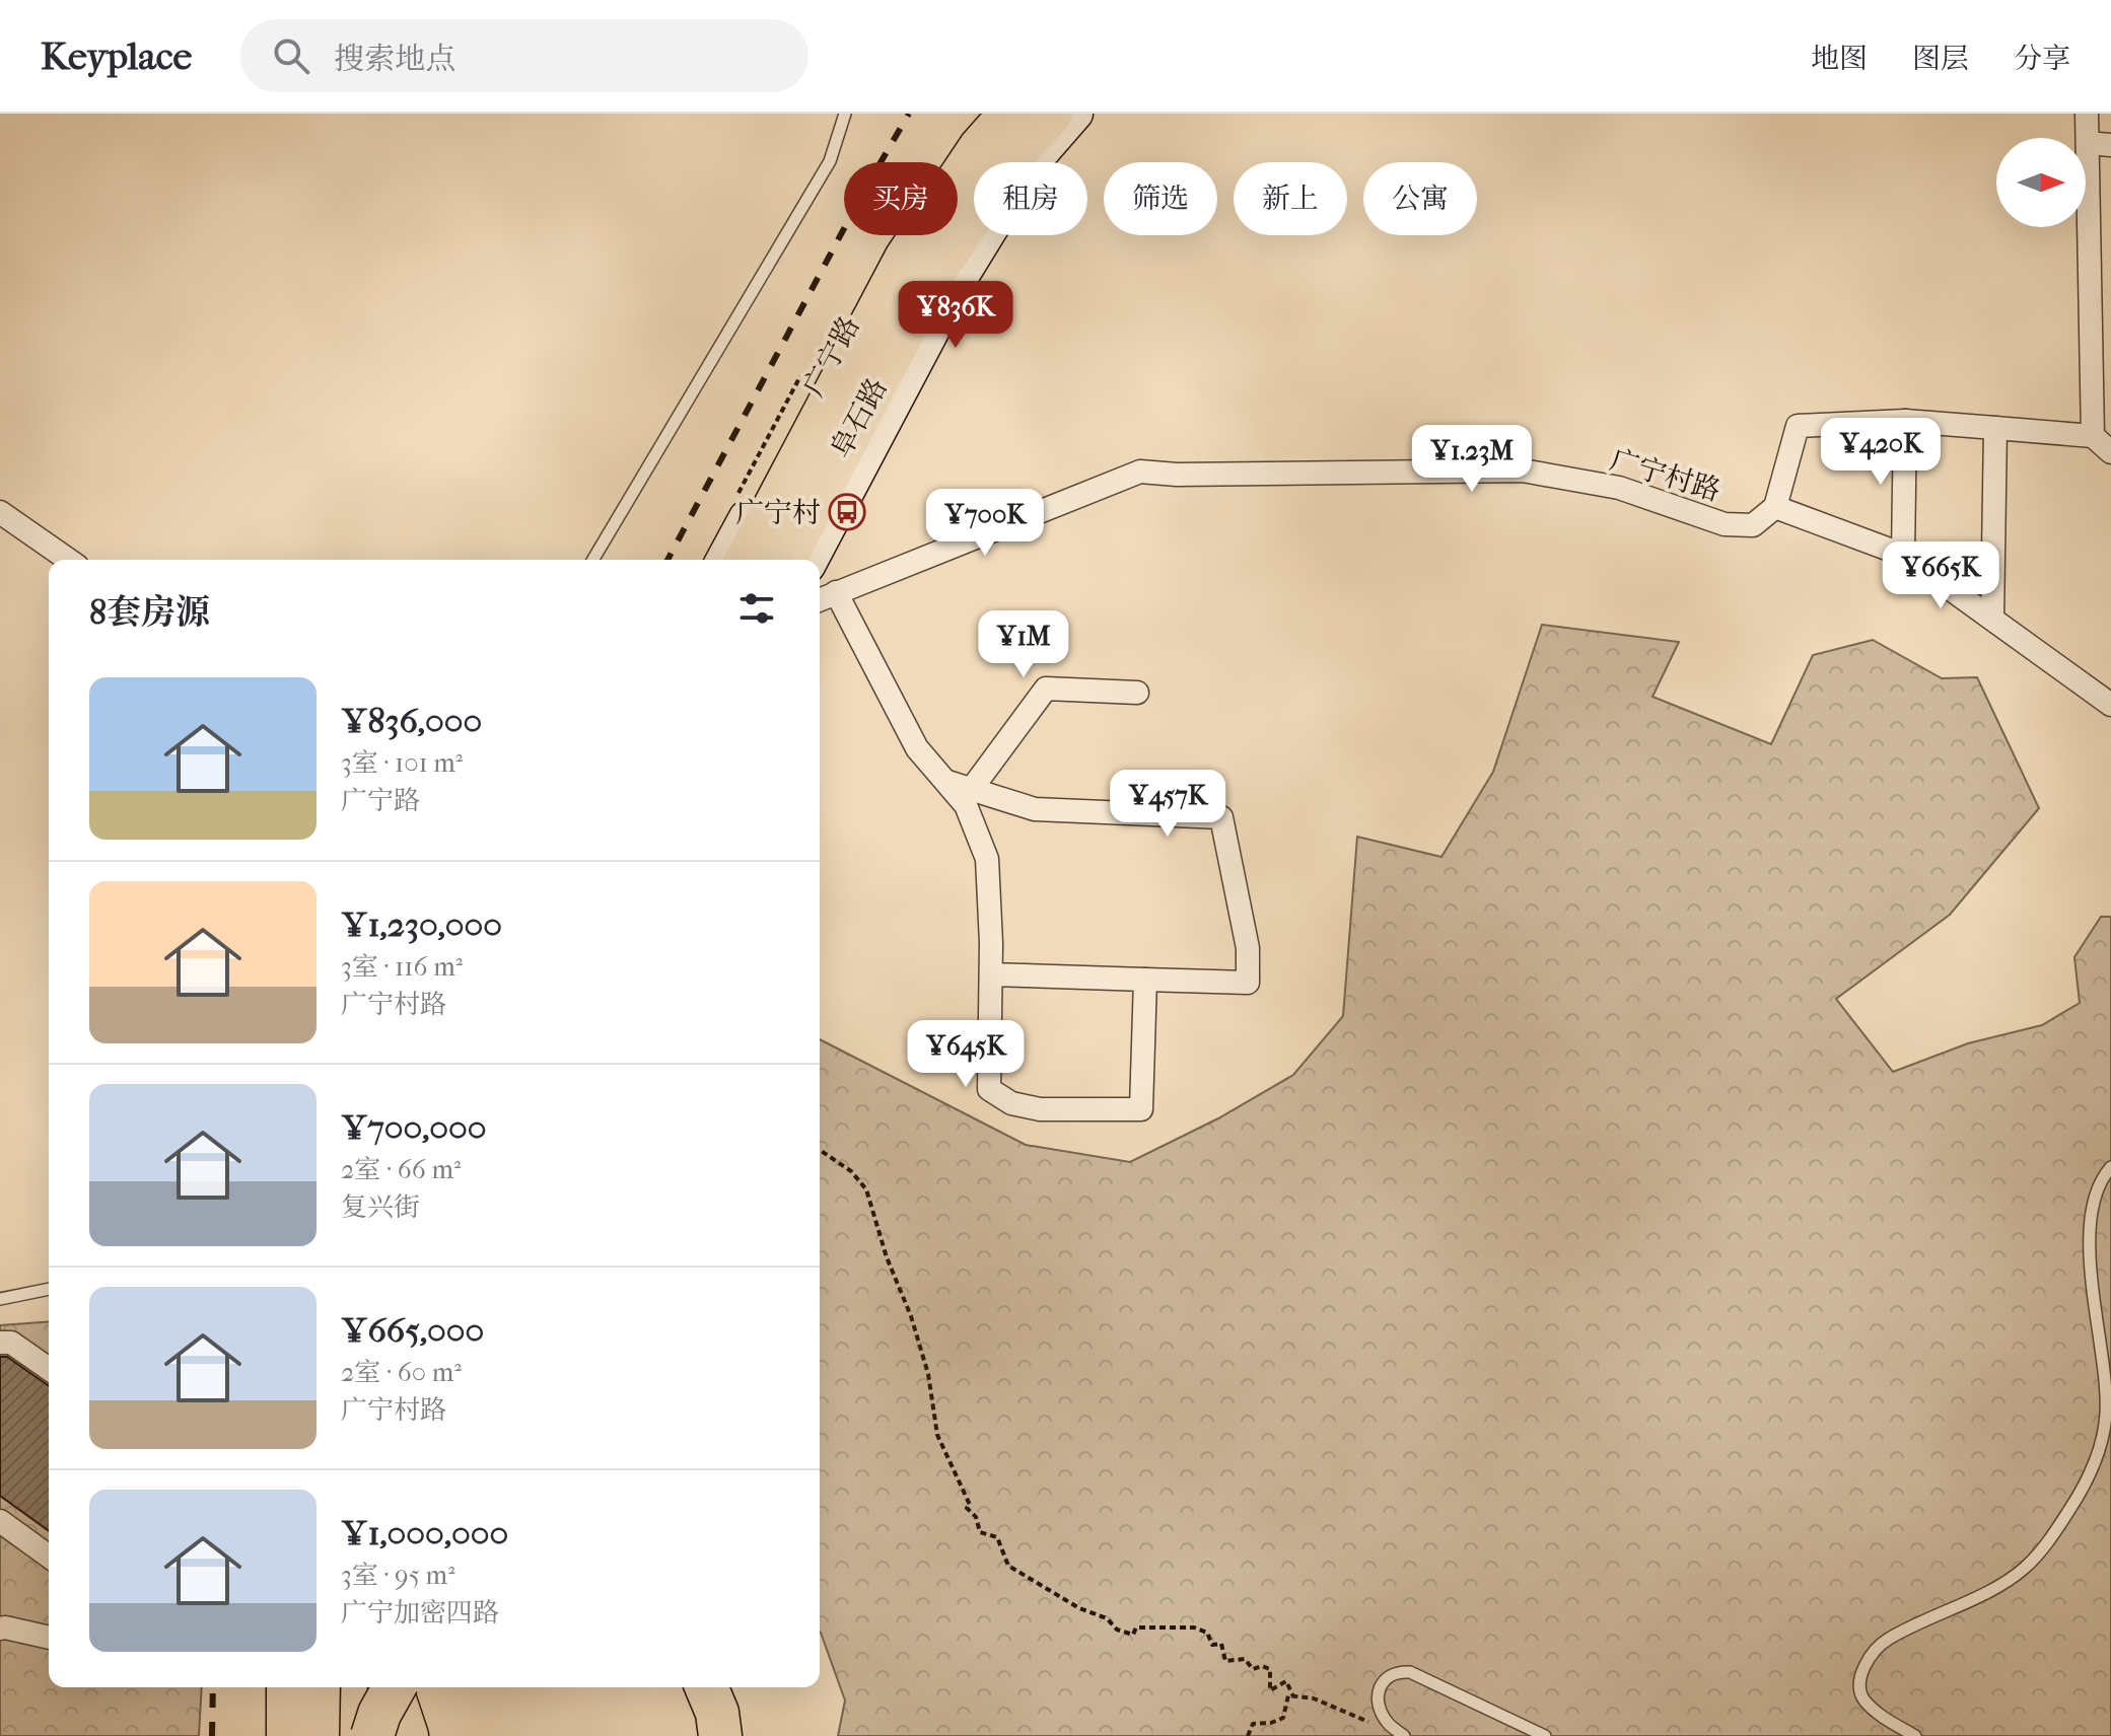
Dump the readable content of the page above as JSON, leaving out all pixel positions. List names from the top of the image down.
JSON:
{
  "streets": {
    "highway": ["阜石路"],
    "street": ["广宁路", "广宁村路"]
  },
  "places": {
    "bus stop": ["广宁村"]
  },
  "north": "right",
  "page": {
    "header": "Keyplace",
    "search": "搜索地点",
    "nav": ["地图", "图层", "分享"],
    "chip": [
      "买房",
      "租房",
      "筛选",
      "新上",
      "公寓"
    ],
    "price": [
      "¥836K",
      "¥420K",
      "¥1.23M",
      "¥700K",
      "¥665K",
      "¥1M",
      "¥457K",
      "¥645K"
    ],
    "heading": "8套房源",
    "list": [
      {
        "name": "¥836,000",
        "note": "3室 · 101 m² · 广宁路"
      },
      {
        "name": "¥1,230,000",
        "note": "3室 · 116 m² · 广宁村路"
      },
      {
        "name": "¥700,000",
        "note": "2室 · 66 m² · 复兴街"
      },
      {
        "name": "¥665,000",
        "note": "2室 · 60 m² · 广宁村路"
      },
      {
        "name": "¥1,000,000",
        "note": "3室 · 95 m² · 广宁加密四路"
      }
    ]
  }
}
